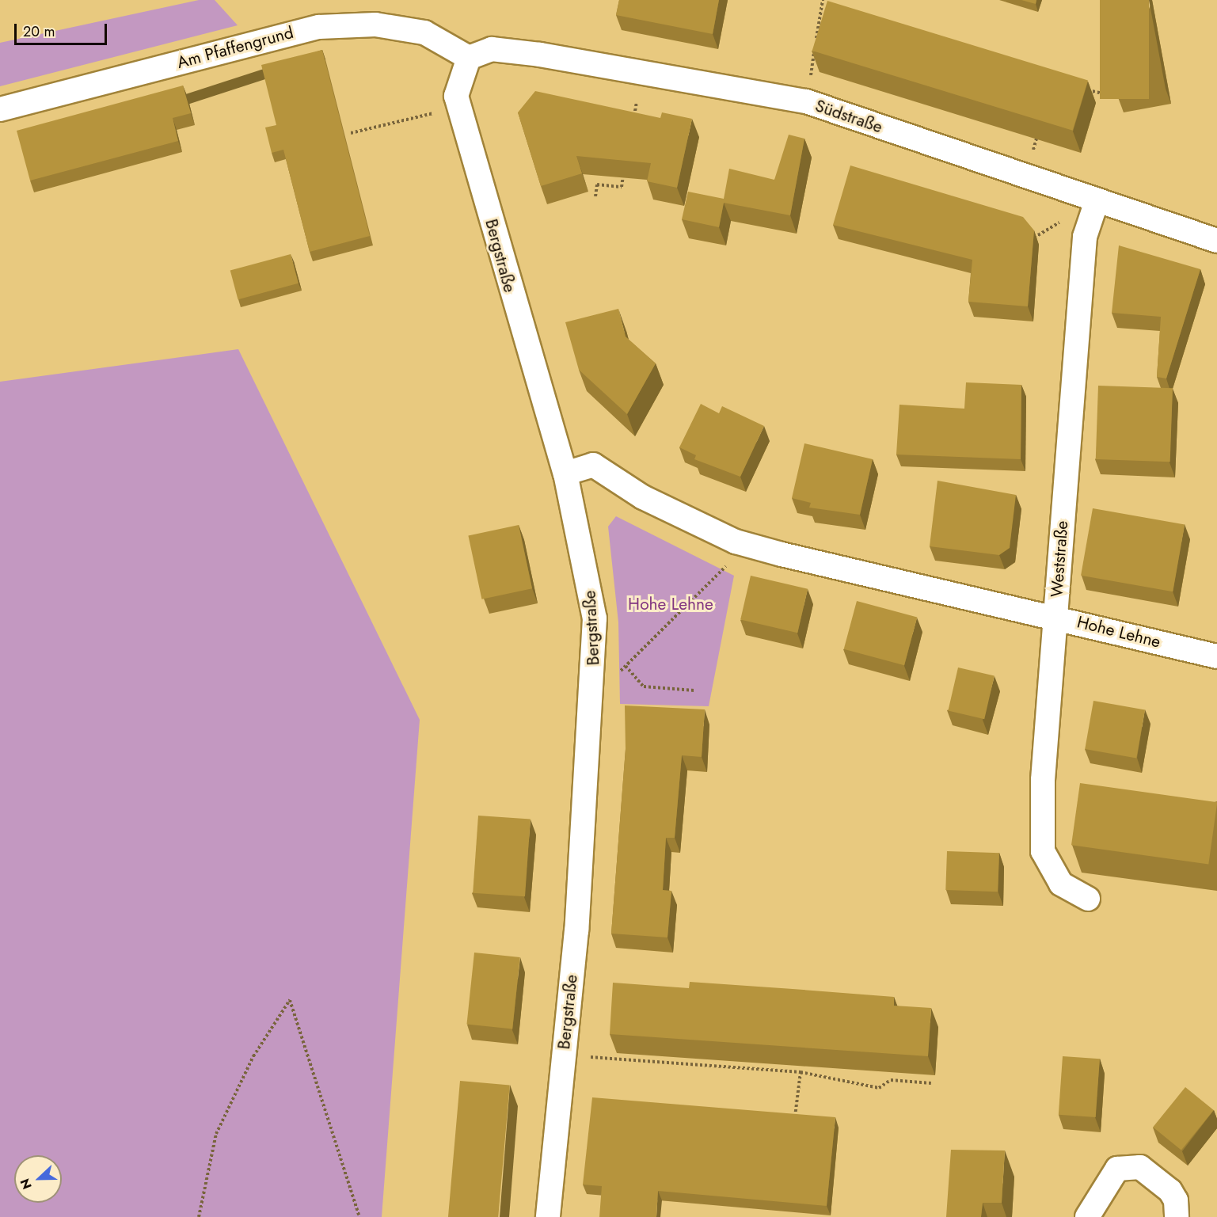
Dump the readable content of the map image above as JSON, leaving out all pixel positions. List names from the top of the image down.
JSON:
{
  "streets": {
    "street": [
      "Am Pfaffengrund",
      "Südstraße",
      "Bergstraße",
      "Weststraße",
      "Hohe Lehne"
    ]
  },
  "crossings": [
    ["Am Pfaffengrund", "Südstraße"],
    ["Am Pfaffengrund", "Bergstraße"],
    ["Südstraße", "Bergstraße"],
    ["Südstraße", "Weststraße"],
    ["Bergstraße", "Hohe Lehne"],
    ["Weststraße", "Hohe Lehne"]
  ],
  "parks": ["Hohe Lehne"],
  "scale_bar": "20 m",
  "north": "left"
}
